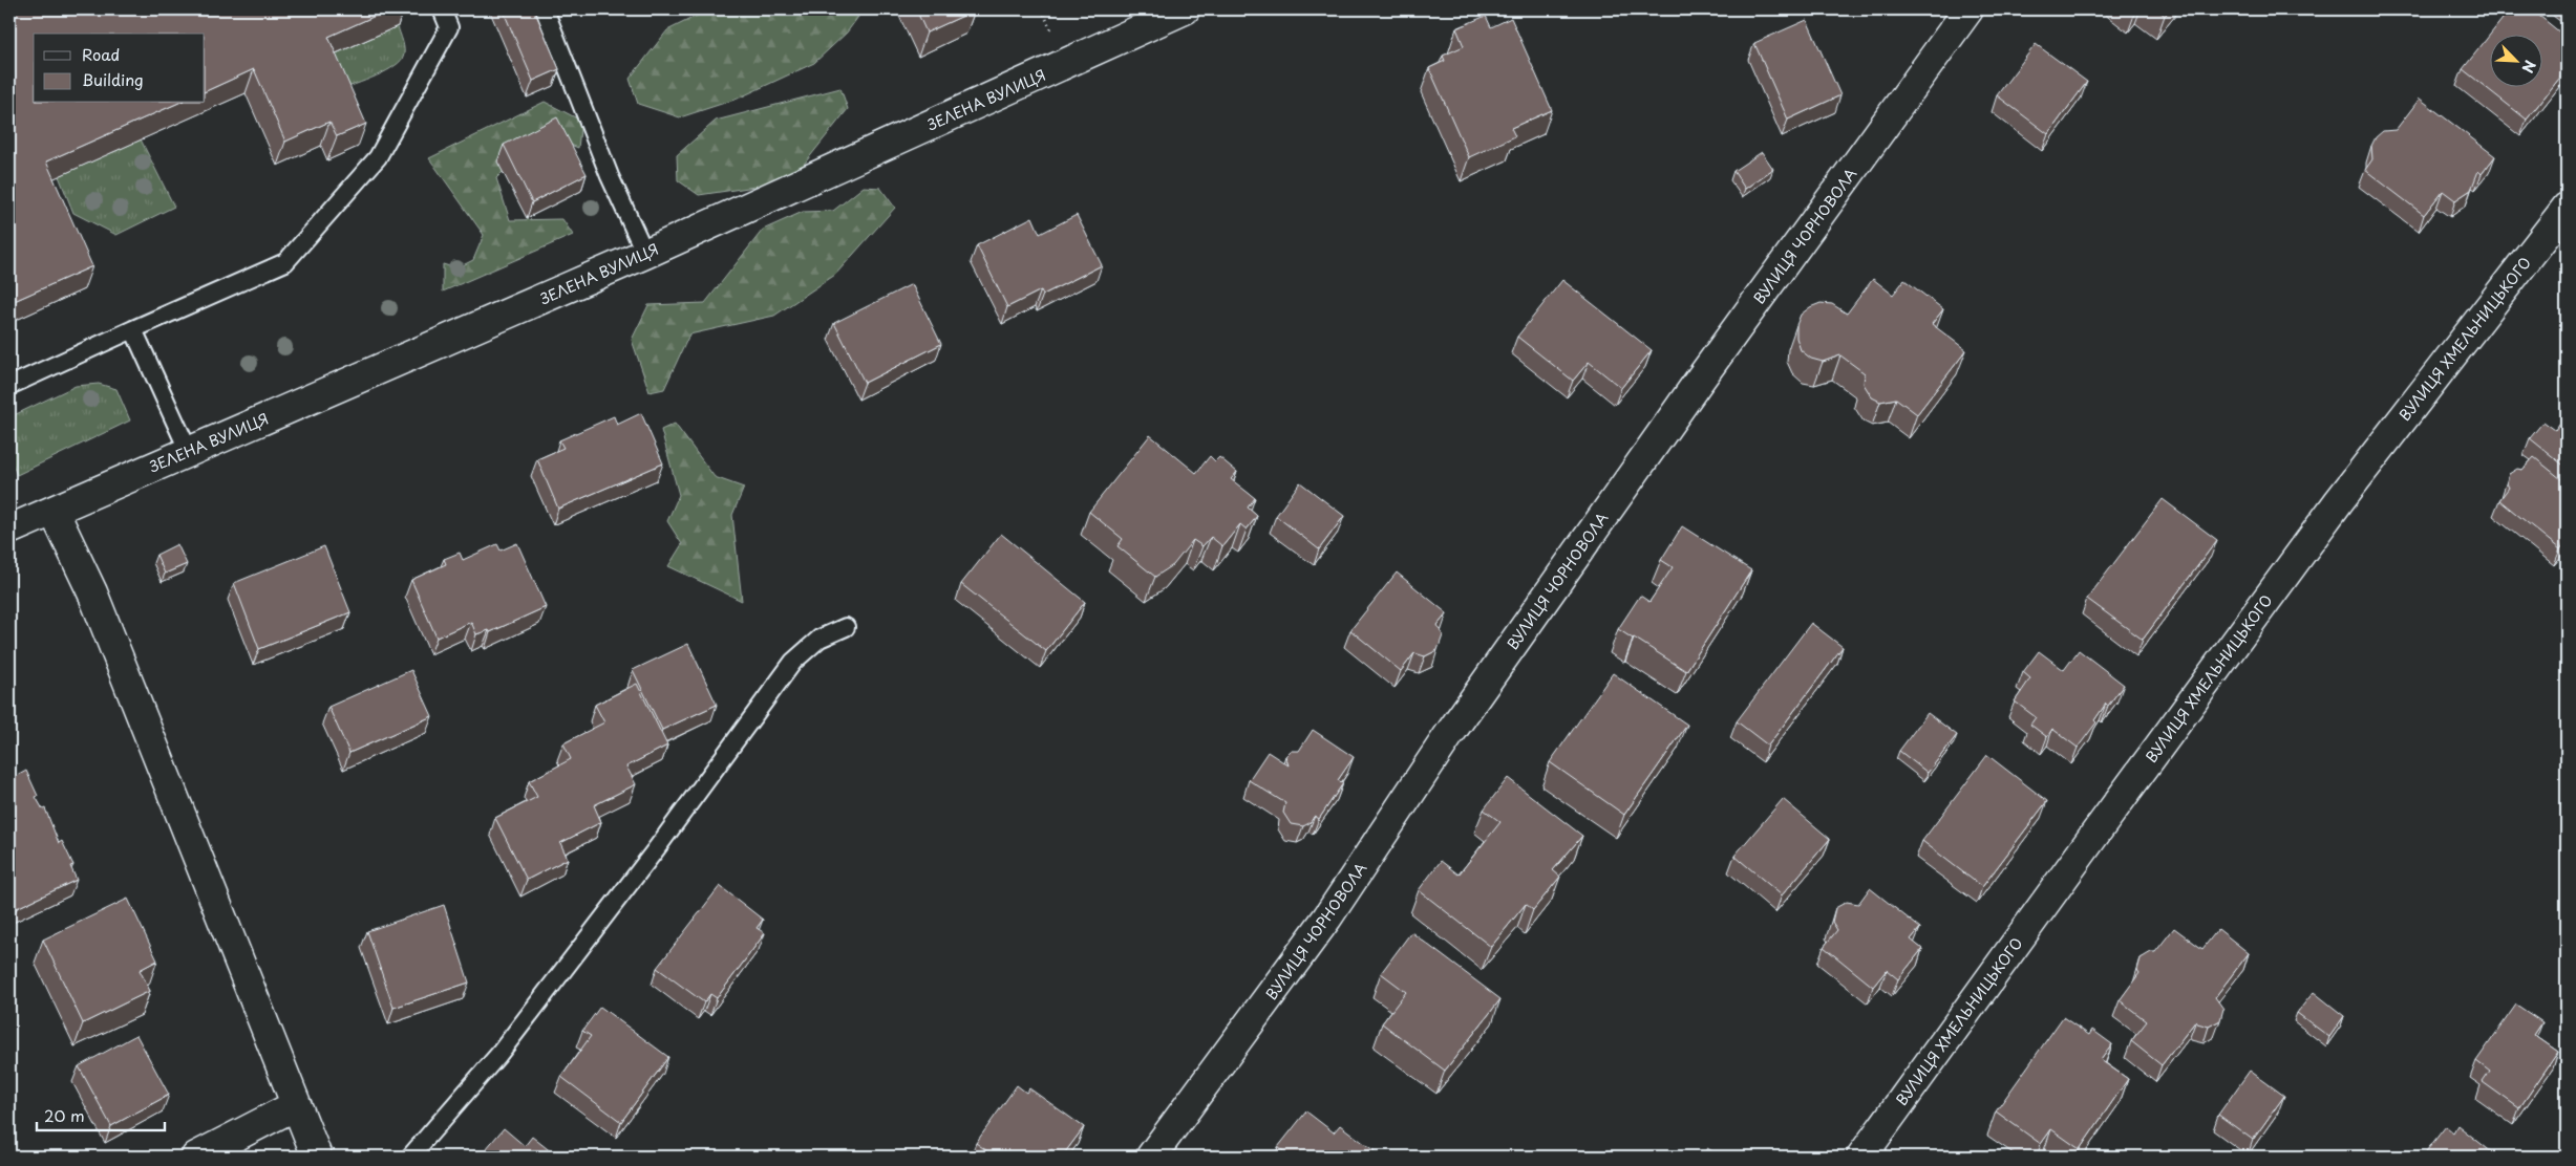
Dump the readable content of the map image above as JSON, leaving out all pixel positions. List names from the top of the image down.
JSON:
{
  "streets": {
    "street": ["ЗЕЛЕНА ВУЛИЦЯ", "ВУЛИЦЯ ЧОРНОВОЛА", "ВУЛИЦЯ ХМЕЛЬНИЦЬКОГО"]
  },
  "legend": ["Road", "Building"],
  "scale_bar": "20 m",
  "north": "bottom right"
}
